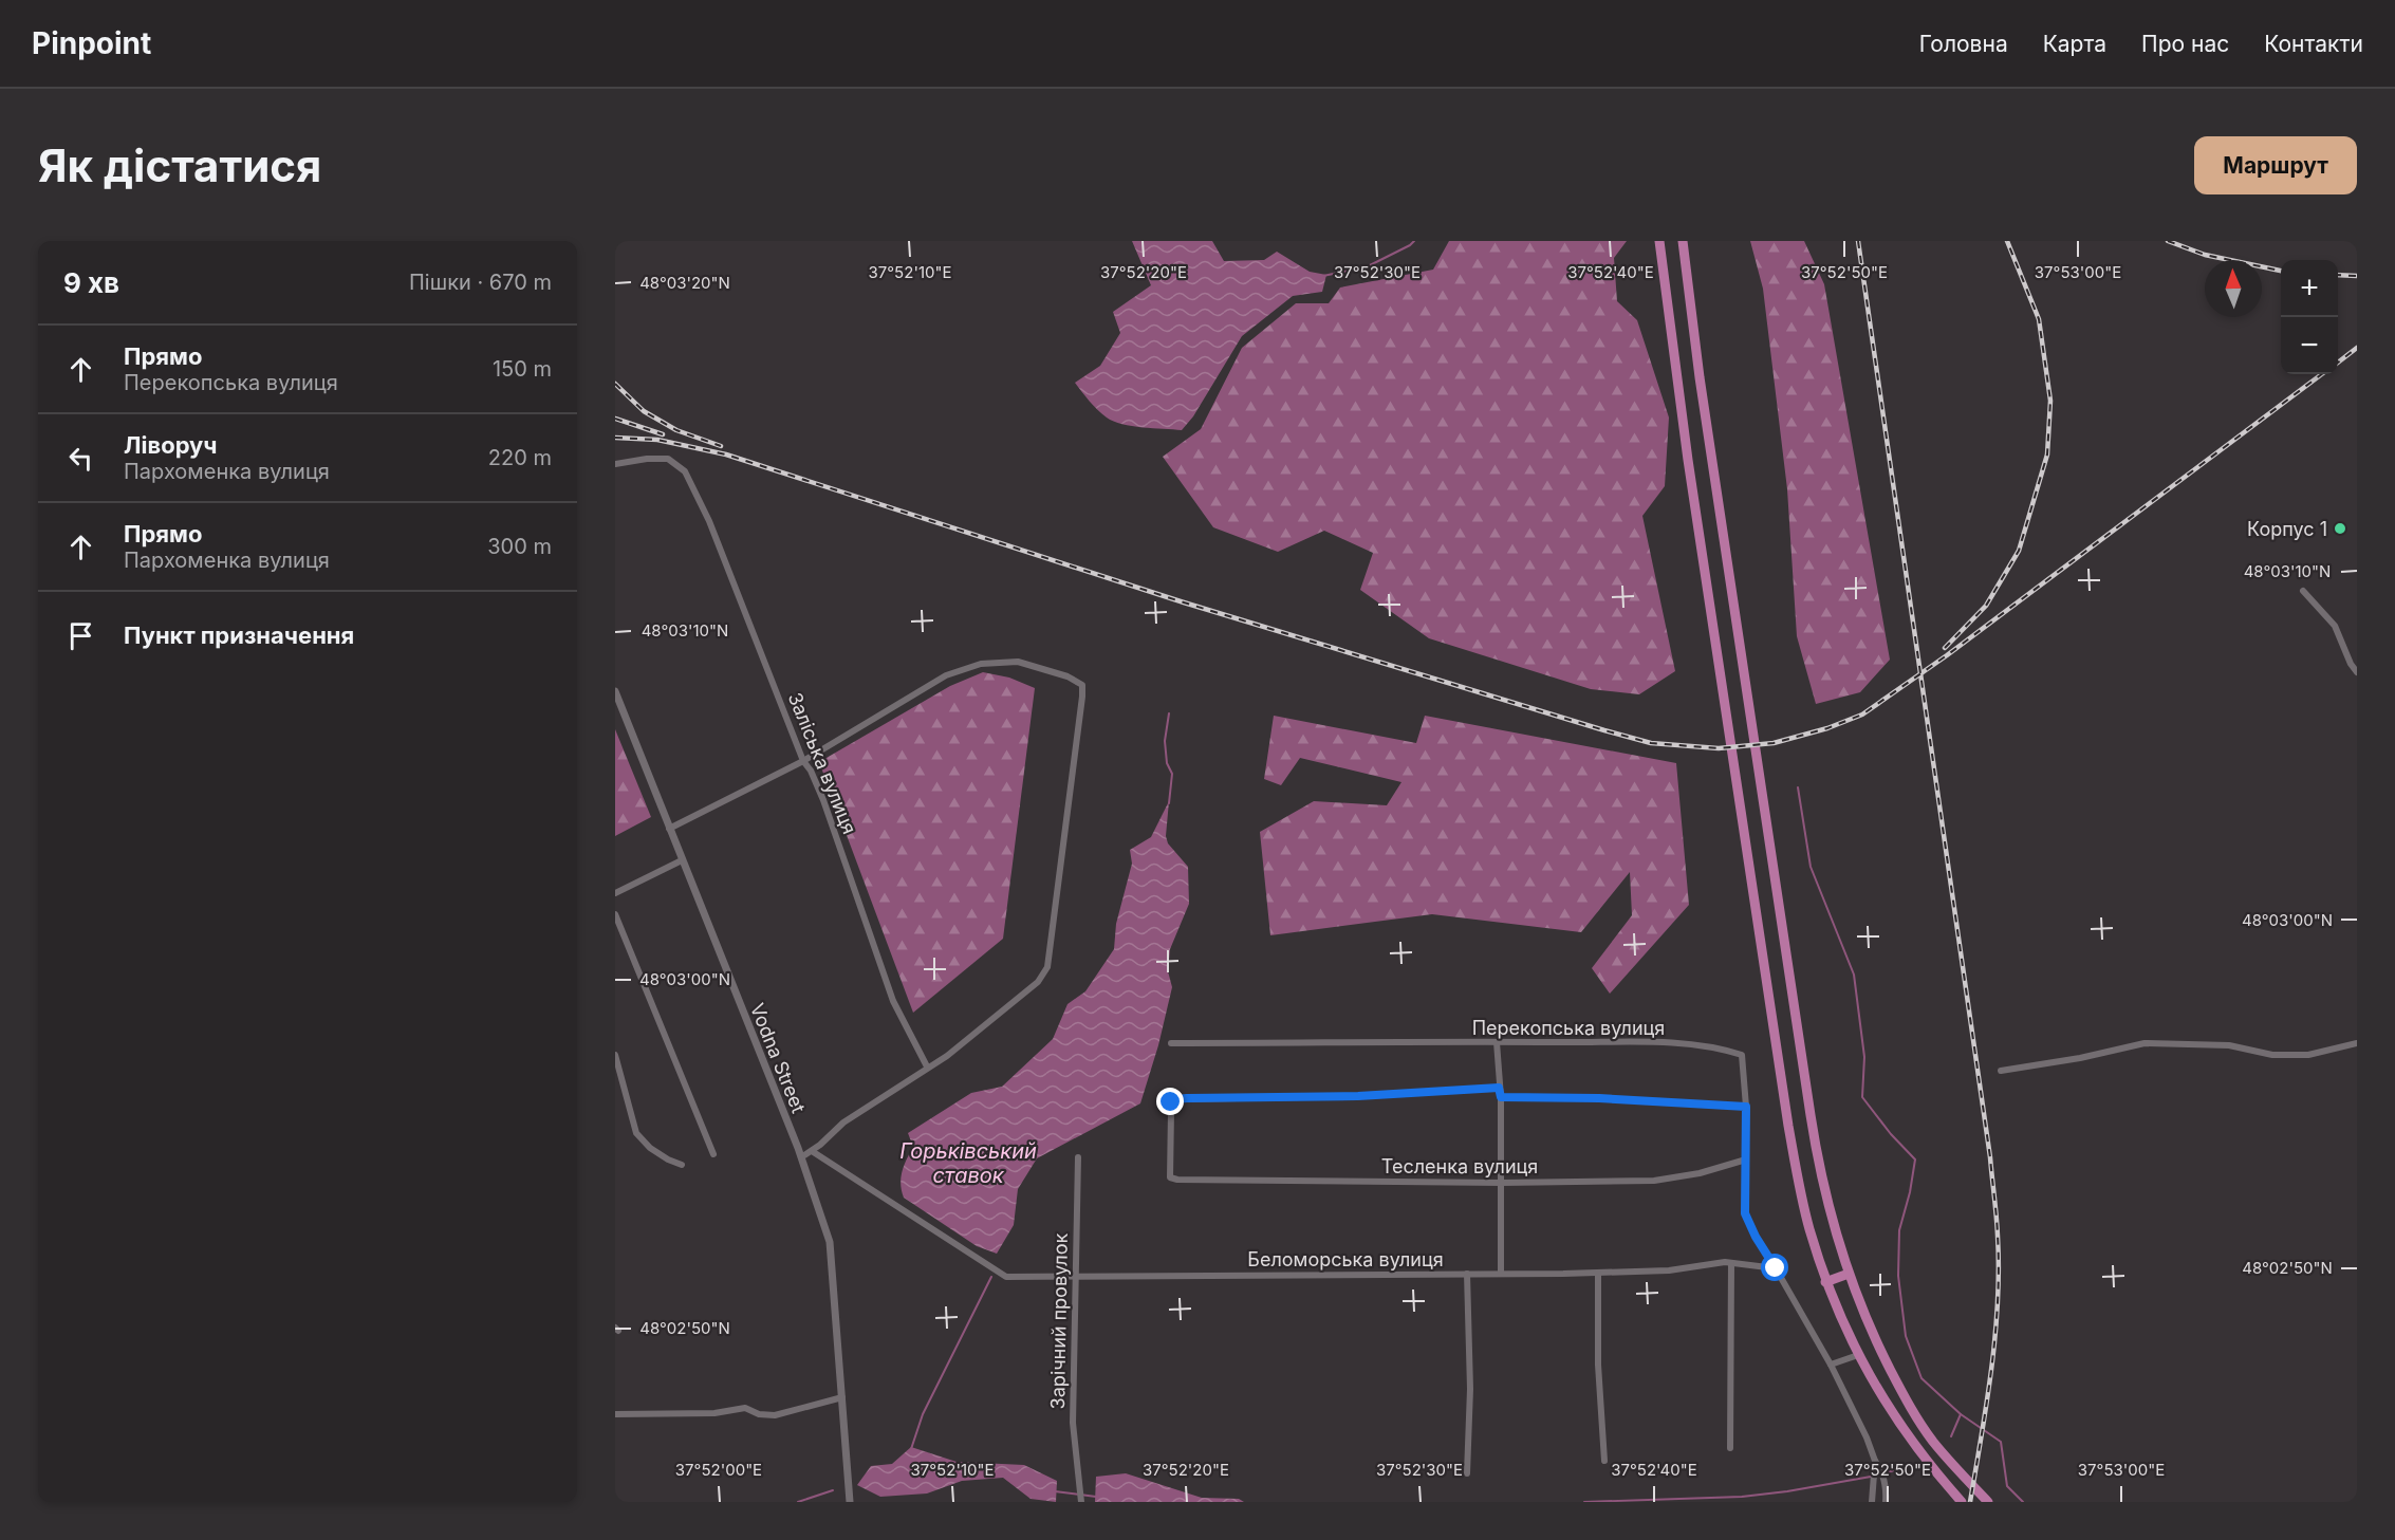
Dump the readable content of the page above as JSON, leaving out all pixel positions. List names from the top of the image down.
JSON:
{
  "streets": {
    "street": [
      "Заліська вулиця",
      "Перекопська вулиця",
      "Vodna Street",
      "Тесленка вулиця",
      "Беломорська вулиця",
      "Зарічний провулок"
    ]
  },
  "crossings": [
    ["Перекопська вулиця", "Тесленка вулиця"],
    ["Перекопська вулиця", "Беломорська вулиця"],
    ["Беломорська вулиця", "Зарічний провулок"]
  ],
  "water": ["Горьківський ставок"],
  "places": ["Корпус 1"],
  "north": "top",
  "page": {
    "header": "Pinpoint",
    "nav": [
      "Головна",
      "Карта",
      "Про нас",
      "Контакти"
    ],
    "buttons": "Маршрут",
    "title": "Як дістатися",
    "heading": ["9 хв", "Пішки · 670 m"],
    "map_buttons": ["+", "−"],
    "list": [
      ["Прямо", "Перекопська вулиця", "150 m"],
      ["Ліворуч", "Пархоменка вулиця", "220 m"],
      ["Прямо", "Пархоменка вулиця", "300 m"],
      "Пункт призначення"
    ]
  },
  "coordinates": [
    "37°52'10\"E",
    "37°52'20\"E",
    "37°52'30\"E",
    "37°52'40\"E",
    "37°52'50\"E",
    "37°53'00\"E",
    "48°03'20\"N",
    "48°03'10\"N",
    "48°03'00\"N",
    "48°02'50\"N",
    "37°52'00\"E"
  ]
}
